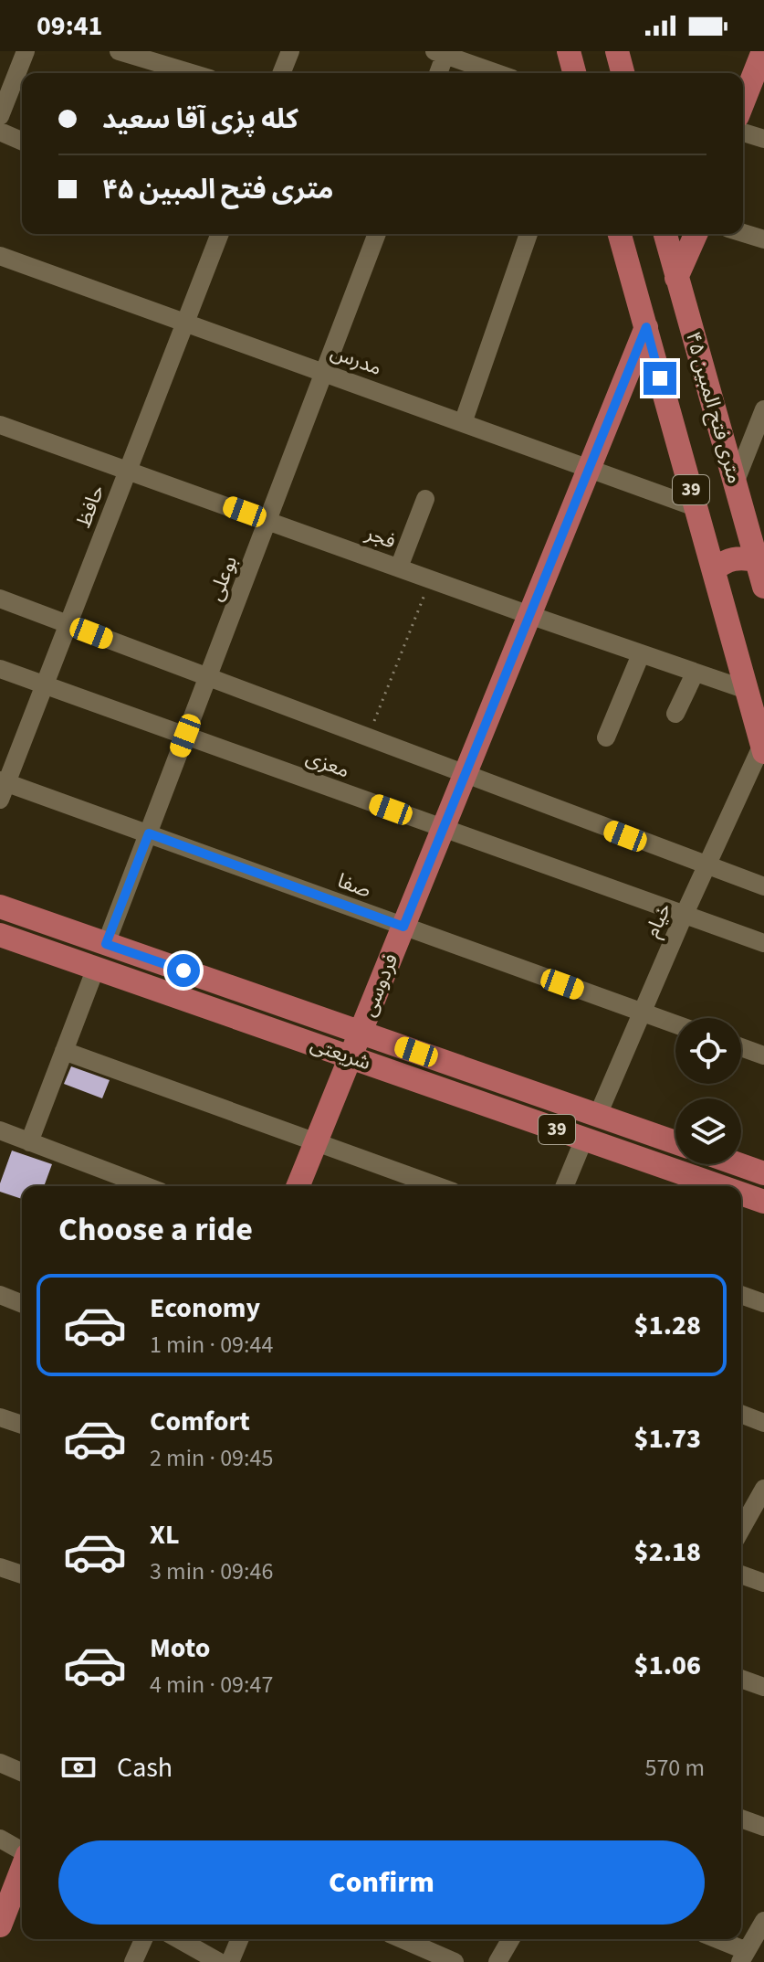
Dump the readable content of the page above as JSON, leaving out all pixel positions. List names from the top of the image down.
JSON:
{
  "streets": {
    "main road": [
      "۴۵ متری فتح المبین",
      "39",
      "فردوسی",
      "شریعتی"
    ],
    "street": [
      "مدرس",
      "حافظ",
      "فجر",
      "بوعلی",
      "معزی",
      "صفا",
      "خیام"
    ]
  },
  "crossings": [
    ["مدرس", "39"],
    ["مدرس", "حافظ"],
    ["مدرس", "بوعلی"],
    ["مدرس", "فردوسی"],
    ["39", "فجر"],
    ["39", "خیام"],
    ["39", "فردوسی"],
    ["حافظ", "فجر"],
    ["حافظ", "معزی"],
    ["حافظ", "صفا"],
    ["فجر", "بوعلی"],
    ["فجر", "فردوسی"],
    ["بوعلی", "معزی"],
    ["بوعلی", "صفا"],
    ["بوعلی", "شریعتی"],
    ["معزی", "خیام"],
    ["معزی", "فردوسی"],
    ["صفا", "خیام"],
    ["صفا", "فردوسی"],
    ["خیام", "شریعتی"],
    ["فردوسی", "شریعتی"]
  ],
  "page": {
    "status": "09:41",
    "banner": ["کله پزی آقا سعید", "۴۵ متری فتح المبین"],
    "heading": "Choose a ride",
    "list": [
      {
        "name": "Economy",
        "note": "1 min · 09:44",
        "value": "$1.28"
      },
      {
        "name": "Comfort",
        "note": "2 min · 09:45",
        "value": "$1.73"
      },
      {
        "name": "XL",
        "note": "3 min · 09:46",
        "value": "$2.18"
      },
      {
        "name": "Moto",
        "note": "4 min · 09:47",
        "value": "$1.06"
      }
    ],
    "pay": ["Cash", "570 m"],
    "buttons": "Confirm"
  }
}
